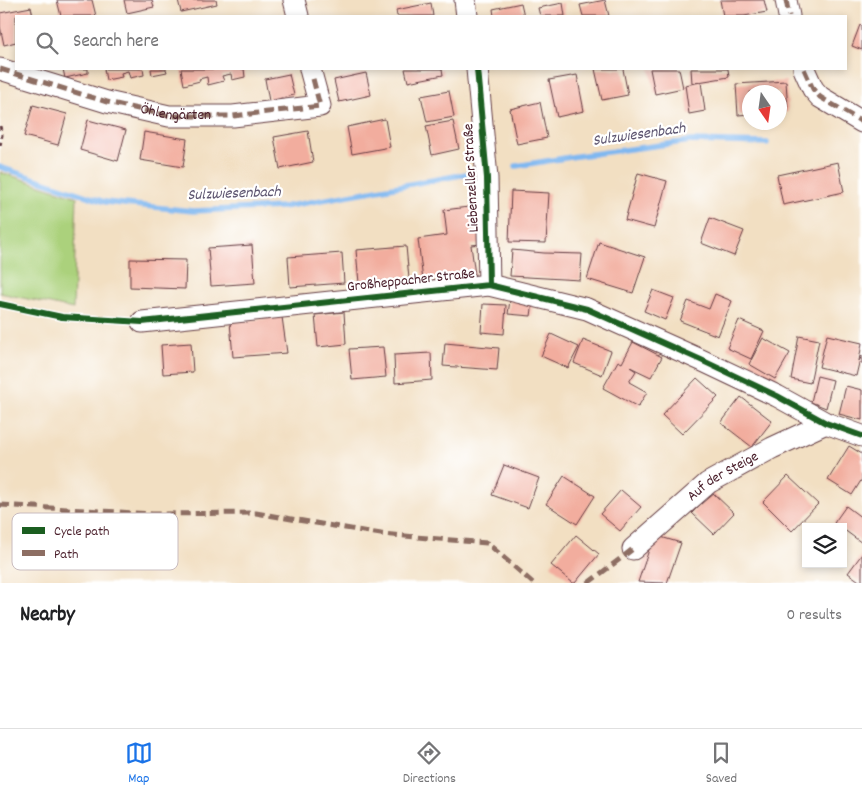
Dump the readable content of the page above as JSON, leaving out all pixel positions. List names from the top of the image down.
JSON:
{
  "streets": {
    "street": [
      "Öhlengärten",
      "Liebenzeller Straße",
      "Großheppacher Straße",
      "Auf der Steige"
    ]
  },
  "crossings": [
    ["Liebenzeller Straße", "Großheppacher Straße"],
    ["Großheppacher Straße", "Auf der Steige"]
  ],
  "water": ["Sulzwiesenbach"],
  "legend": ["Cycle path", "Path"],
  "north": "bottom",
  "page": {
    "search": "Search here",
    "heading": ["Nearby", "0 results"],
    "nav": ["Map", "Directions", "Saved"]
  }
}
